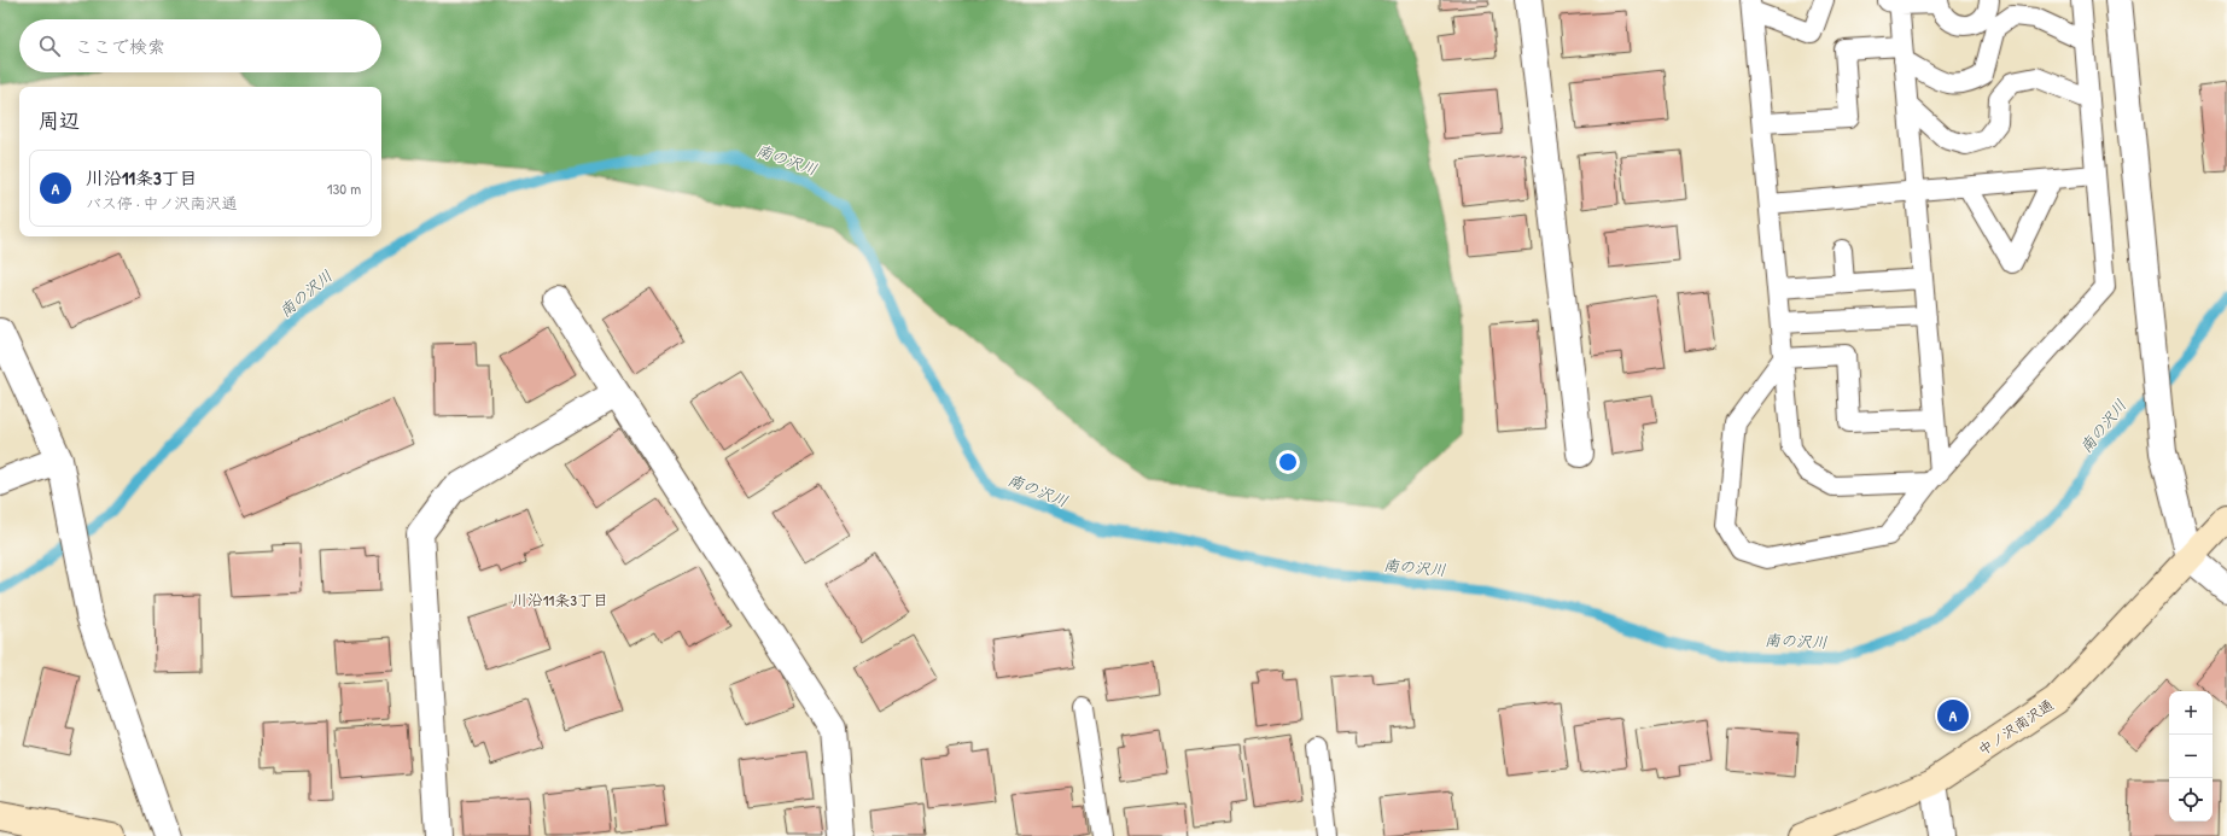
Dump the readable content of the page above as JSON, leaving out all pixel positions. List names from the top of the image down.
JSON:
{
  "streets": {
    "street": ["中ノ沢南沢通"]
  },
  "districts": ["川沿11条3丁目"],
  "water": ["南の沢川"],
  "page": {
    "search": "ここで検索",
    "heading": "周辺",
    "list": [
      {
        "mark": "A",
        "name": "川沿11条3丁目",
        "note": "バス停 · 中ノ沢南沢通",
        "value": "130 m"
      }
    ],
    "map_buttons": ["+", "−"],
    "pins": "A"
  }
}
